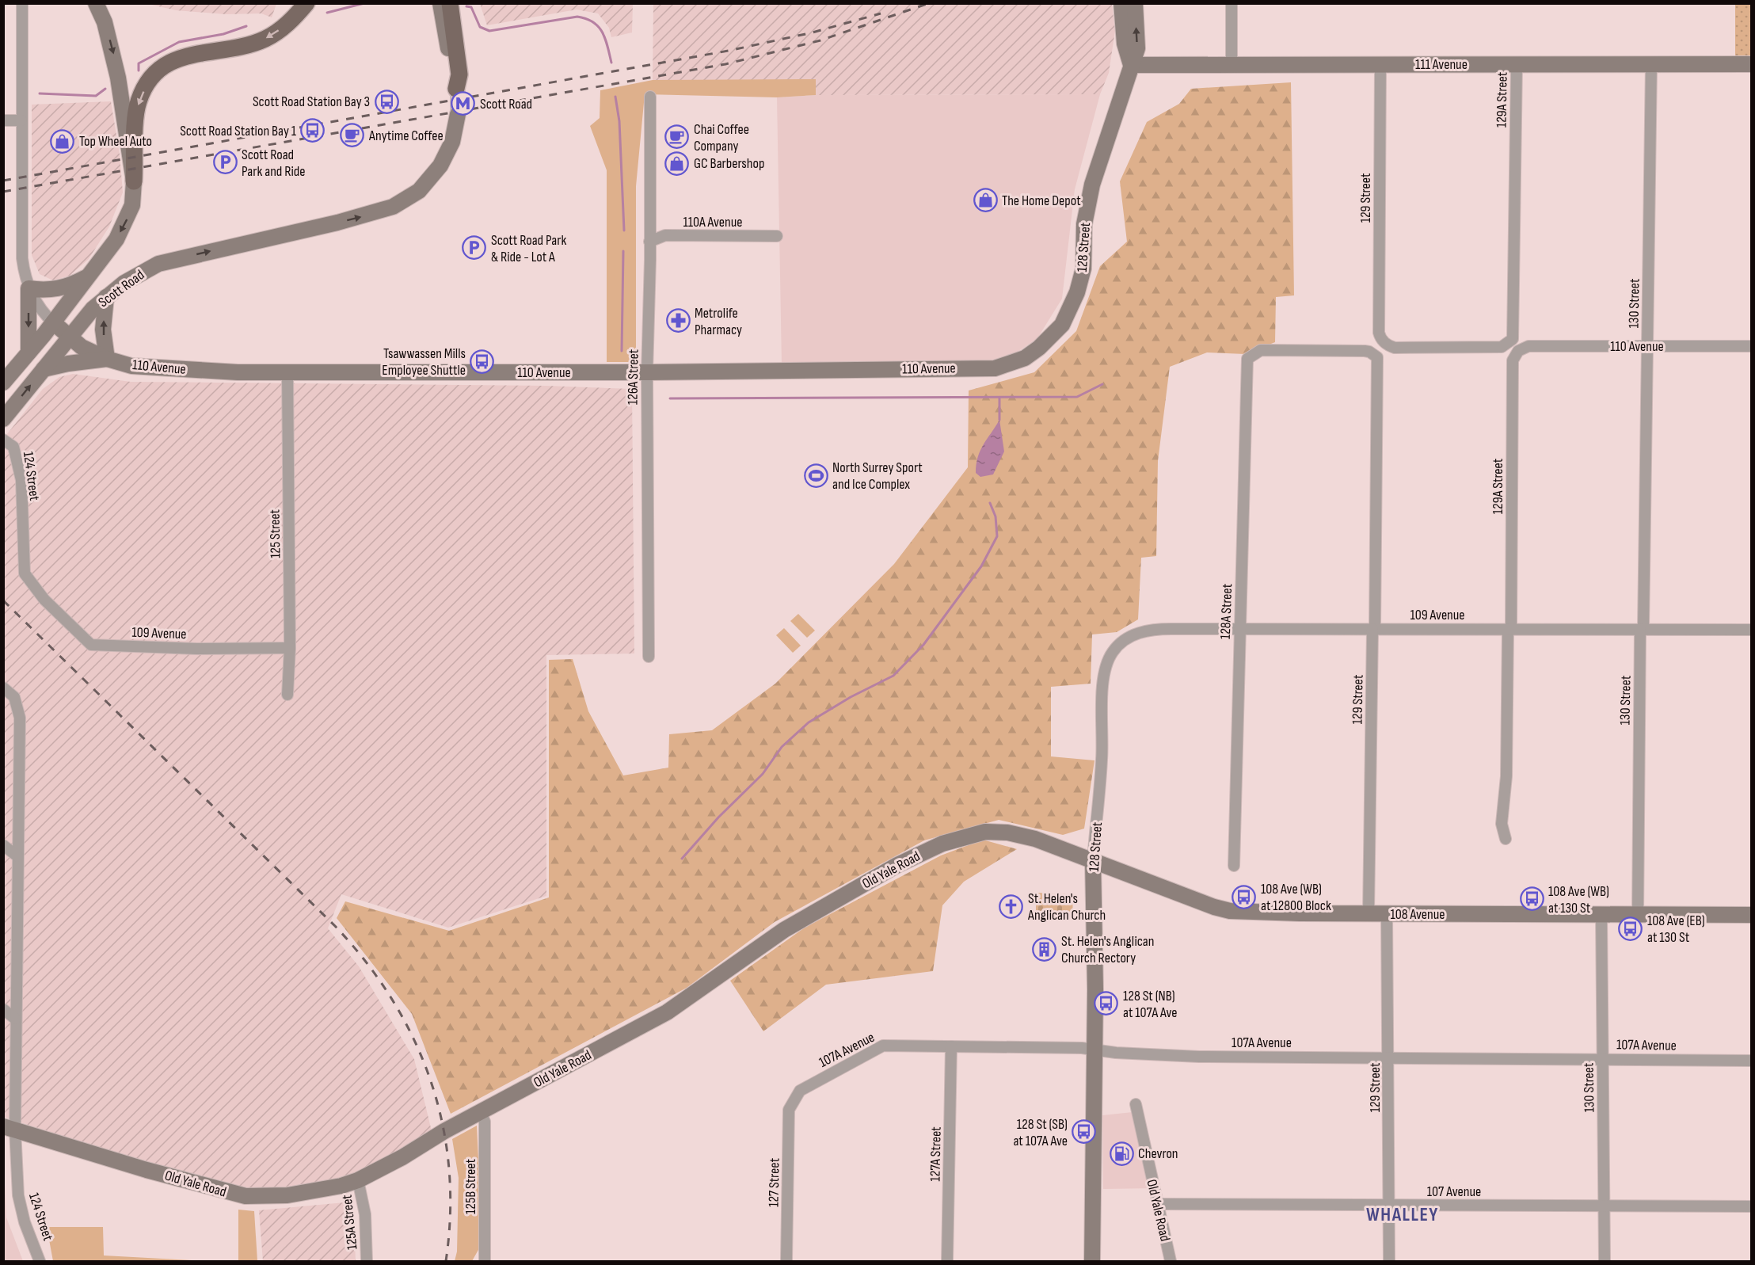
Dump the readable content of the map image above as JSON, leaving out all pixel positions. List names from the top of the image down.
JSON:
{
  "streets": {
    "main road": [
      "111 Avenue",
      "128 Street",
      "Scott Road",
      "110 Avenue",
      "Old Yale Road",
      "108 Avenue"
    ],
    "street": [
      "129A Street",
      "129 Street",
      "110A Avenue",
      "130 Street",
      "126A Street",
      "124 Street",
      "125 Street",
      "128A Street",
      "109 Avenue",
      "107A Avenue",
      "127A Street",
      "127 Street",
      "125B Street",
      "107 Avenue",
      "125A Street"
    ]
  },
  "crossings": [
    ["111 Avenue", "129A Street"],
    ["111 Avenue", "129 Street"],
    ["111 Avenue", "128 Street"],
    ["111 Avenue", "130 Street"],
    ["129A Street", "129 Street"],
    ["129A Street", "110 Avenue"],
    ["129A Street", "109 Avenue"],
    ["129 Street", "128A Street"],
    ["129 Street", "109 Avenue"],
    ["129 Street", "108 Avenue"],
    ["129 Street", "107A Avenue"],
    ["129 Street", "107 Avenue"],
    ["110A Avenue", "126A Street"],
    ["128 Street", "110 Avenue"],
    ["128 Street", "109 Avenue"],
    ["128 Street", "Old Yale Road"],
    ["128 Street", "108 Avenue"],
    ["128 Street", "107A Avenue"],
    ["Scott Road", "110 Avenue"],
    ["130 Street", "110 Avenue"],
    ["130 Street", "109 Avenue"],
    ["130 Street", "108 Avenue"],
    ["130 Street", "107A Avenue"],
    ["130 Street", "107 Avenue"],
    ["110 Avenue", "126A Street"],
    ["110 Avenue", "125 Street"],
    ["124 Street", "109 Avenue"],
    ["124 Street", "Old Yale Road"],
    ["125 Street", "109 Avenue"],
    ["128A Street", "109 Avenue"],
    ["Old Yale Road", "108 Avenue"],
    ["Old Yale Road", "125B Street"],
    ["Old Yale Road", "107 Avenue"],
    ["Old Yale Road", "125A Street"],
    ["107A Avenue", "127A Street"],
    ["107A Avenue", "127 Street"]
  ],
  "districts": ["WHALLEY"],
  "places": {
    "bus stop": [
      "Scott Road Station Bay 3",
      "Scott Road Station Bay 1",
      "Tsawwassen Mills Employee Shuttle",
      "108 Ave (WB) at 12800 Block",
      "108 Ave (WB) at 130 St",
      "108 Ave (EB) at 130 St",
      "128 St (NB) at 107A Ave",
      "128 St (SB) at 107A Ave"
    ],
    "metro station": ["Scott Road"],
    "cafe": ["Anytime Coffee", "Chai Coffee Company"],
    "shop": ["Top Wheel Auto", "GC Barbershop", "The Home Depot"],
    "parking": ["Scott Road Park and Ride", "Scott Road Park & Ride - Lot A"],
    "pharmacy": ["Metrolife Pharmacy"],
    "sports": ["North Surrey Sport and Ice Complex"],
    "church": ["St. Helen's Anglican Church"],
    "building": ["St. Helen's Anglican Church Rectory"],
    "fuel station": ["Chevron"]
  }
}
